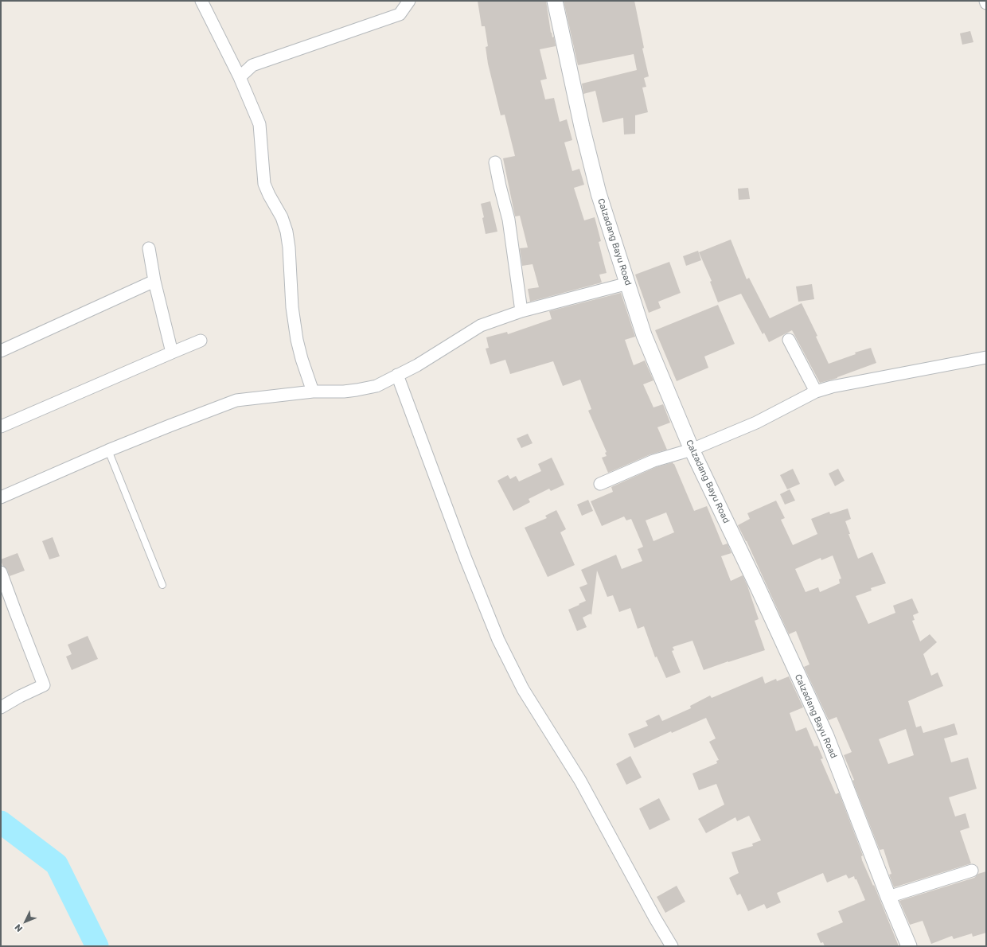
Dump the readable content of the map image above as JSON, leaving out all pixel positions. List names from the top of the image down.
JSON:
{
  "streets": {
    "street": ["Calzadang Bayu Road"]
  },
  "north": "bottom left"
}
